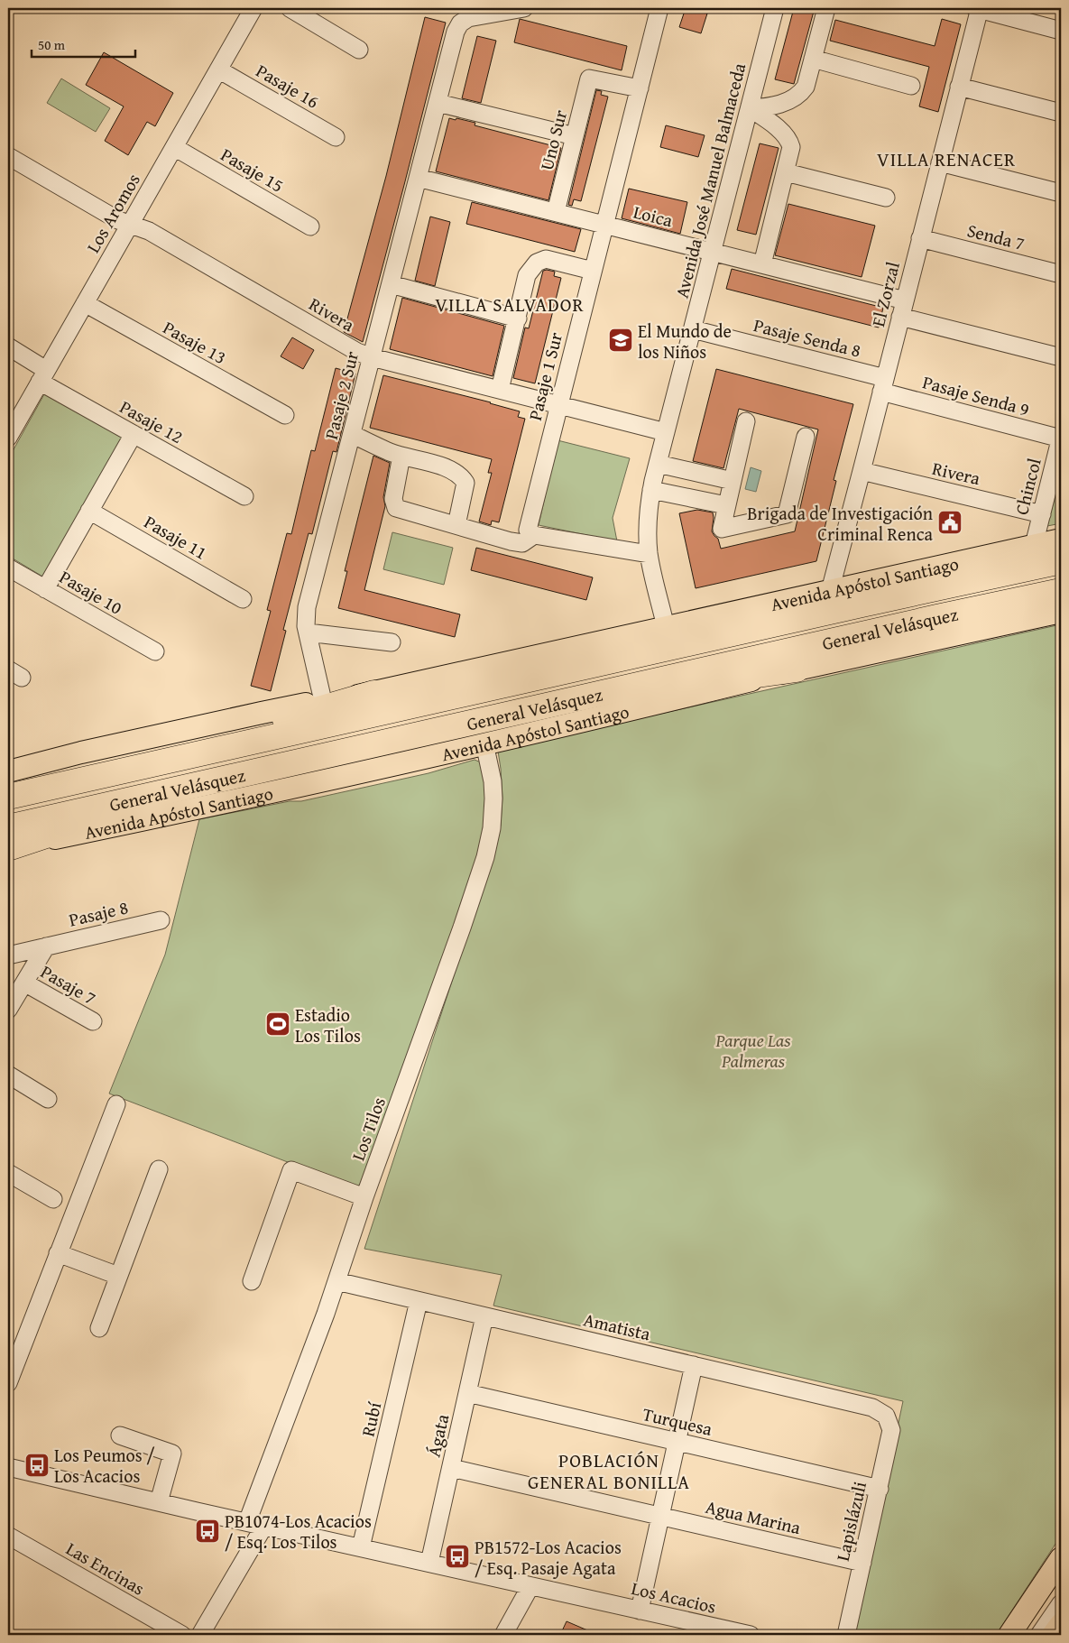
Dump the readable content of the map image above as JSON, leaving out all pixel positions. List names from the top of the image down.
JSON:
{
  "streets": {
    "highway": ["General Velásquez"],
    "main road": ["Avenida Apóstol Santiago"],
    "street": [
      "Pasaje 16",
      "Uno Sur",
      "Pasaje 15",
      "Avenida José Manuel Balmaceda",
      "Los Aromos",
      "Loica",
      "Senda 7",
      "El Zorzal",
      "Rivera",
      "Pasaje Senda 8",
      "Pasaje 13",
      "Pasaje 1 Sur",
      "Pasaje 2 Sur",
      "Pasaje Senda 9",
      "Pasaje 12",
      "Chincol",
      "Pasaje 11",
      "Pasaje 10",
      "Pasaje 8",
      "Pasaje 7",
      "Los Tilos",
      "Amatista",
      "Rubí",
      "Turquesa",
      "Ágata",
      "Agua Marina",
      "Lapislázuli",
      "Las Encinas",
      "Los Acacios"
    ]
  },
  "crossings": [
    ["Pasaje 16", "Los Aromos"],
    ["Uno Sur", "Loica"],
    ["Uno Sur", "Pasaje 1 Sur"],
    ["Pasaje 15", "Los Aromos"],
    ["Avenida José Manuel Balmaceda", "Loica"],
    ["Avenida José Manuel Balmaceda", "Rivera"],
    ["Avenida José Manuel Balmaceda", "Pasaje Senda 8"],
    ["Avenida José Manuel Balmaceda", "Avenida Apóstol Santiago"],
    ["Los Aromos", "Rivera"],
    ["Los Aromos", "Pasaje 13"],
    ["Los Aromos", "Pasaje 12"],
    ["Loica", "El Zorzal"],
    ["Loica", "Pasaje 1 Sur"],
    ["Loica", "Pasaje 2 Sur"],
    ["Senda 7", "El Zorzal"],
    ["El Zorzal", "Rivera"],
    ["El Zorzal", "Pasaje Senda 8"],
    ["El Zorzal", "Pasaje Senda 9"],
    ["El Zorzal", "Avenida Apóstol Santiago"],
    ["Rivera", "Pasaje 1 Sur"],
    ["Rivera", "Pasaje 2 Sur"],
    ["Rivera", "Chincol"],
    ["Pasaje Senda 8", "Pasaje Senda 9"],
    ["Pasaje 2 Sur", "Avenida Apóstol Santiago"],
    ["Pasaje Senda 9", "Chincol"],
    ["Chincol", "Avenida Apóstol Santiago"],
    ["Avenida Apóstol Santiago", "Los Tilos"],
    ["Los Tilos", "Amatista"],
    ["Los Tilos", "Los Acacios"],
    ["Amatista", "Rubí"],
    ["Amatista", "Ágata"],
    ["Amatista", "Lapislázuli"],
    ["Rubí", "Los Acacios"],
    ["Turquesa", "Ágata"],
    ["Turquesa", "Lapislázuli"],
    ["Ágata", "Agua Marina"],
    ["Ágata", "Los Acacios"],
    ["Agua Marina", "Lapislázuli"]
  ],
  "districts": ["VILLA RENACER", "VILLA SALVADOR", "POBLACIÓN GENERAL BONILLA"],
  "parks": ["Parque Las Palmeras"],
  "places": {
    "school or university": ["El Mundo de los Niños"],
    "public building": ["Brigada de Investigación Criminal Renca"],
    "sports": ["Estadio Los Tilos"],
    "bus stop": ["Los Peumos / Los Acacios", "PB1074-Los Acacios / Esq. Los Tilos", "PB1572-Los Acacios / Esq. Pasaje Agata"]
  },
  "scale_bar": "50 m"
}
